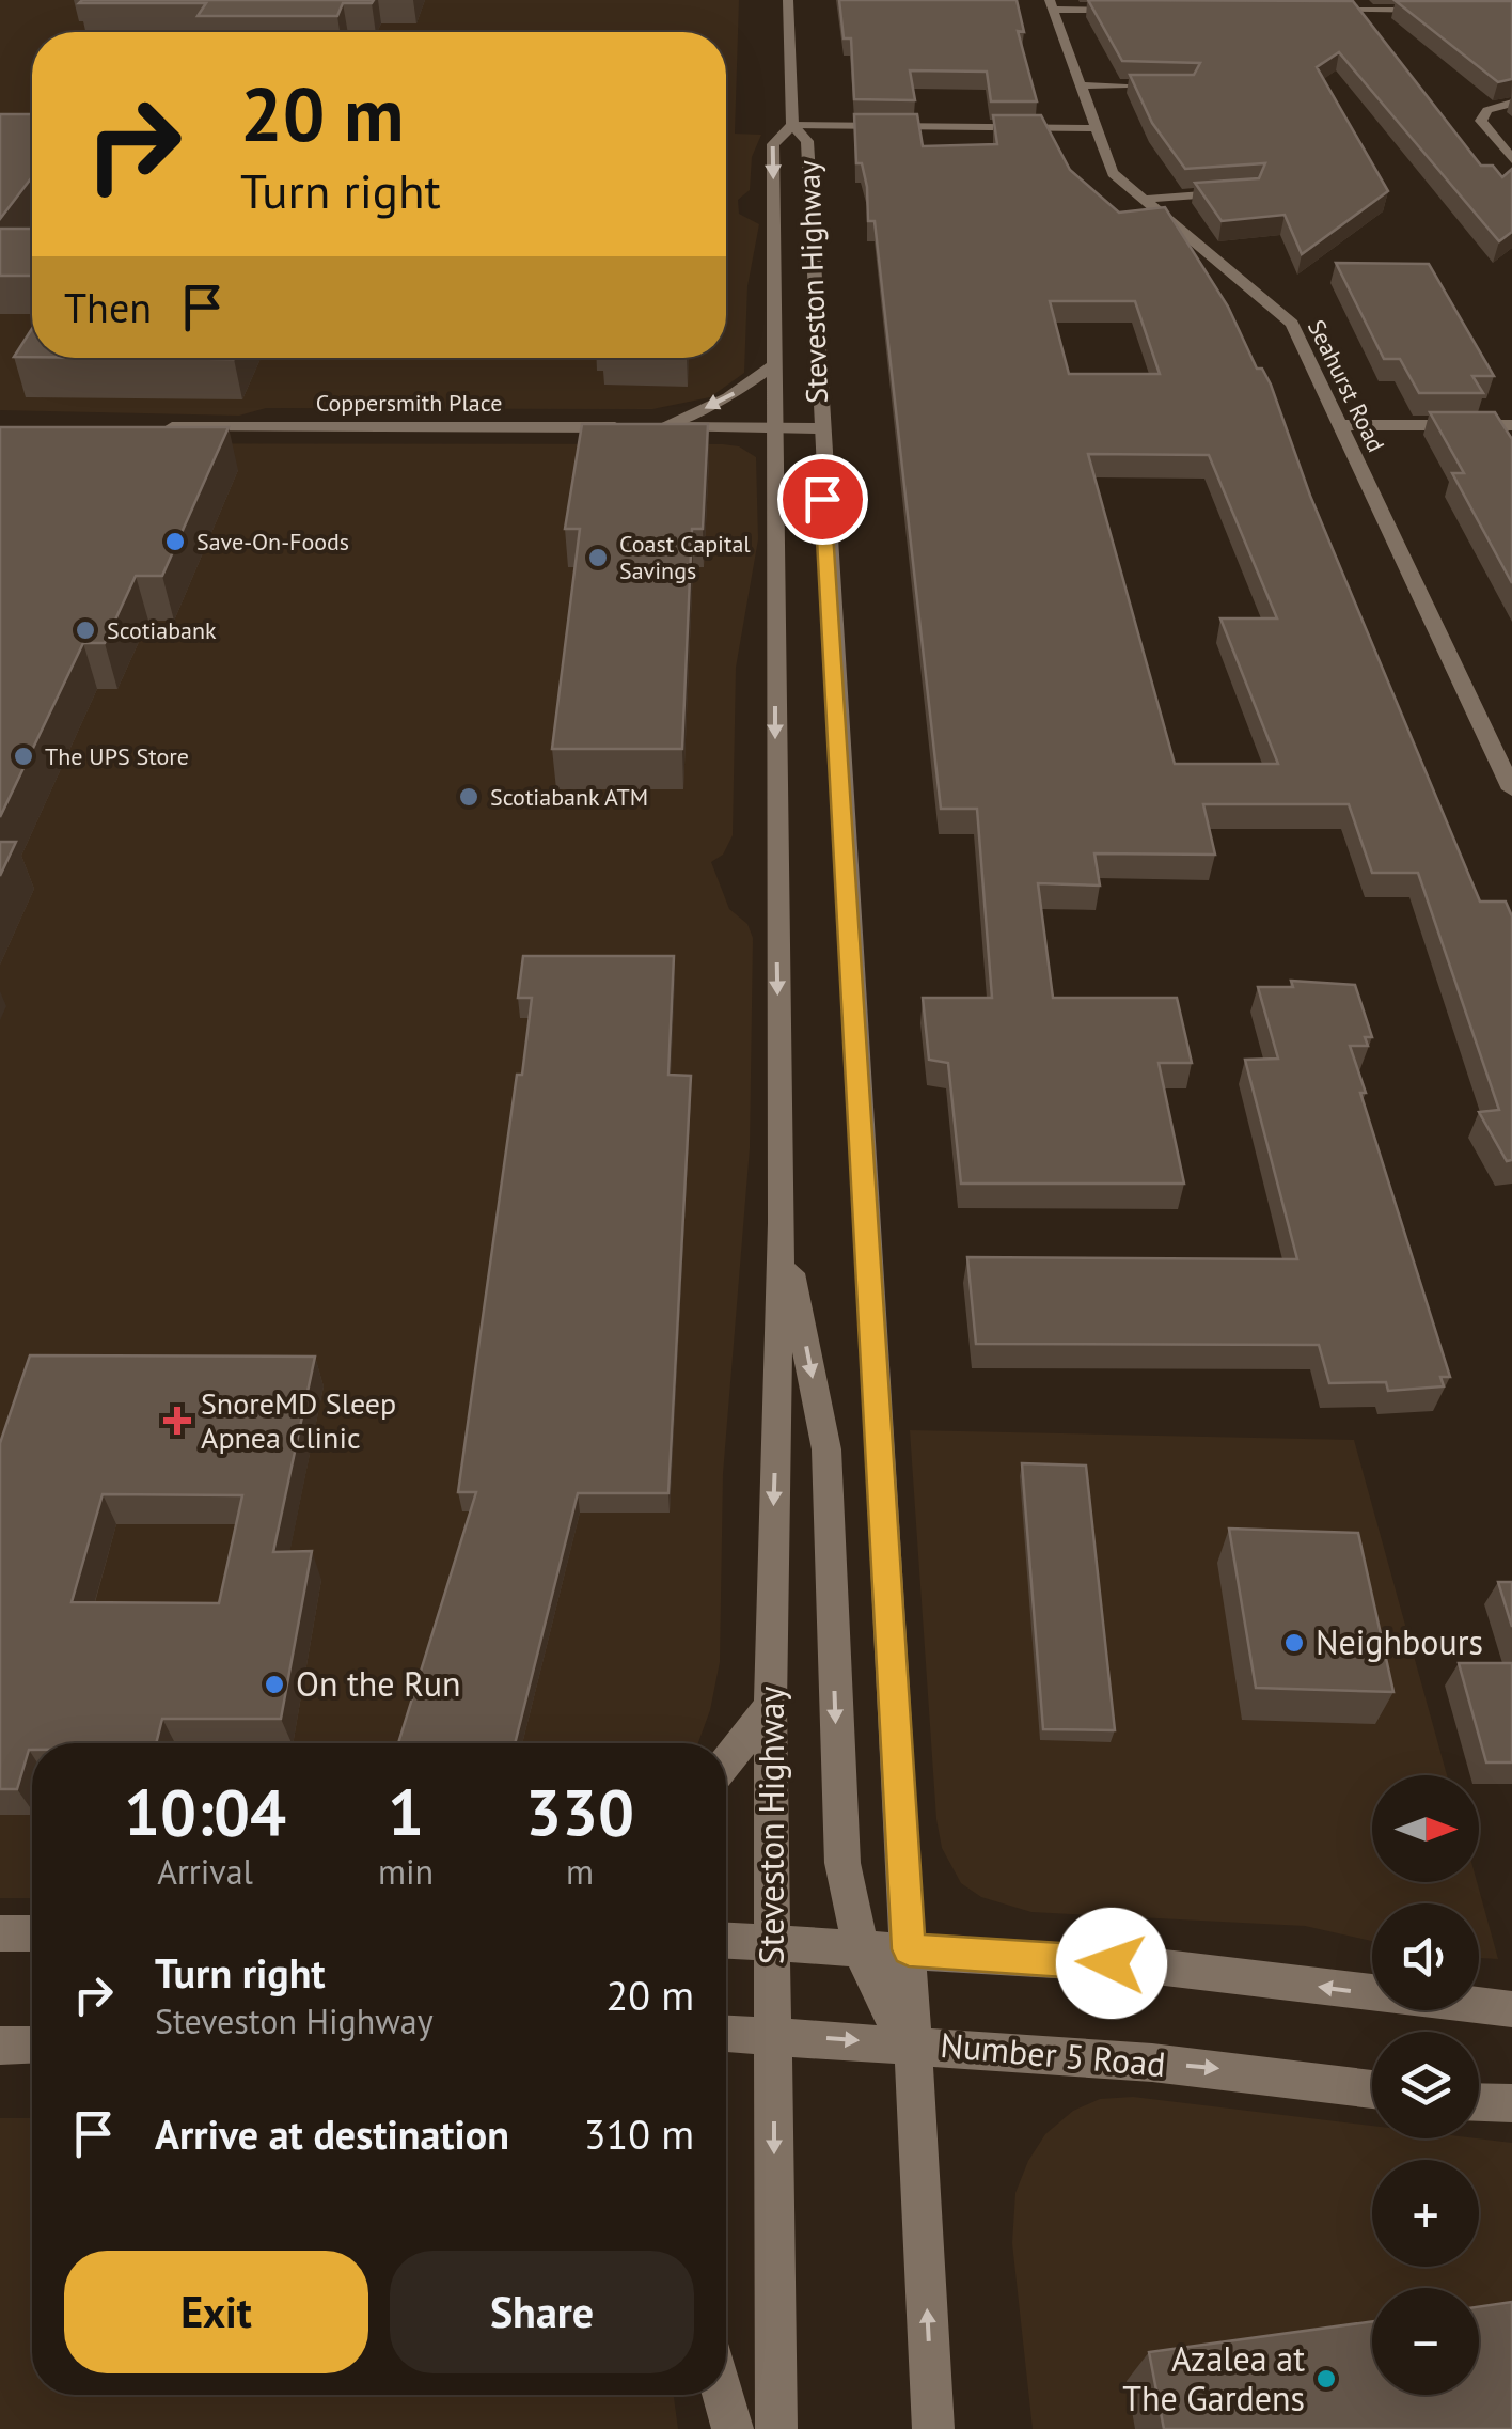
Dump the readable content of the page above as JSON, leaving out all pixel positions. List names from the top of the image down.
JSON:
{
  "streets": {
    "main road": [
      "Steveston Highway",
      "Seahurst Road",
      "Coppersmith Place",
      "Number 5 Road"
    ]
  },
  "crossings": [
    ["Steveston Highway", "Coppersmith Place"],
    ["Steveston Highway", "Number 5 Road"]
  ],
  "places": {
    "other": [
      "Save-On-Foods",
      "Coast Capital Savings",
      "Scotiabank",
      "The UPS Store",
      "Scotiabank ATM",
      "Neighbours",
      "On the Run",
      "Azalea at The Gardens"
    ],
    "health": ["SnoreMD Sleep Apnea Clinic"]
  },
  "north": "right",
  "page": {
    "turn": ["20 m", "Turn right"],
    "then": "Then",
    "eta": [
      "10:04",
      "Arrival",
      "1",
      "min",
      "330",
      "m"
    ],
    "map_buttons": ["+", "−"],
    "list": [
      {
        "name": "Turn right",
        "note": "Steveston Highway",
        "value": "20 m"
      },
      {
        "name": "Arrive at destination",
        "value": "310 m"
      }
    ],
    "buttons": ["Exit", "Share"]
  }
}
